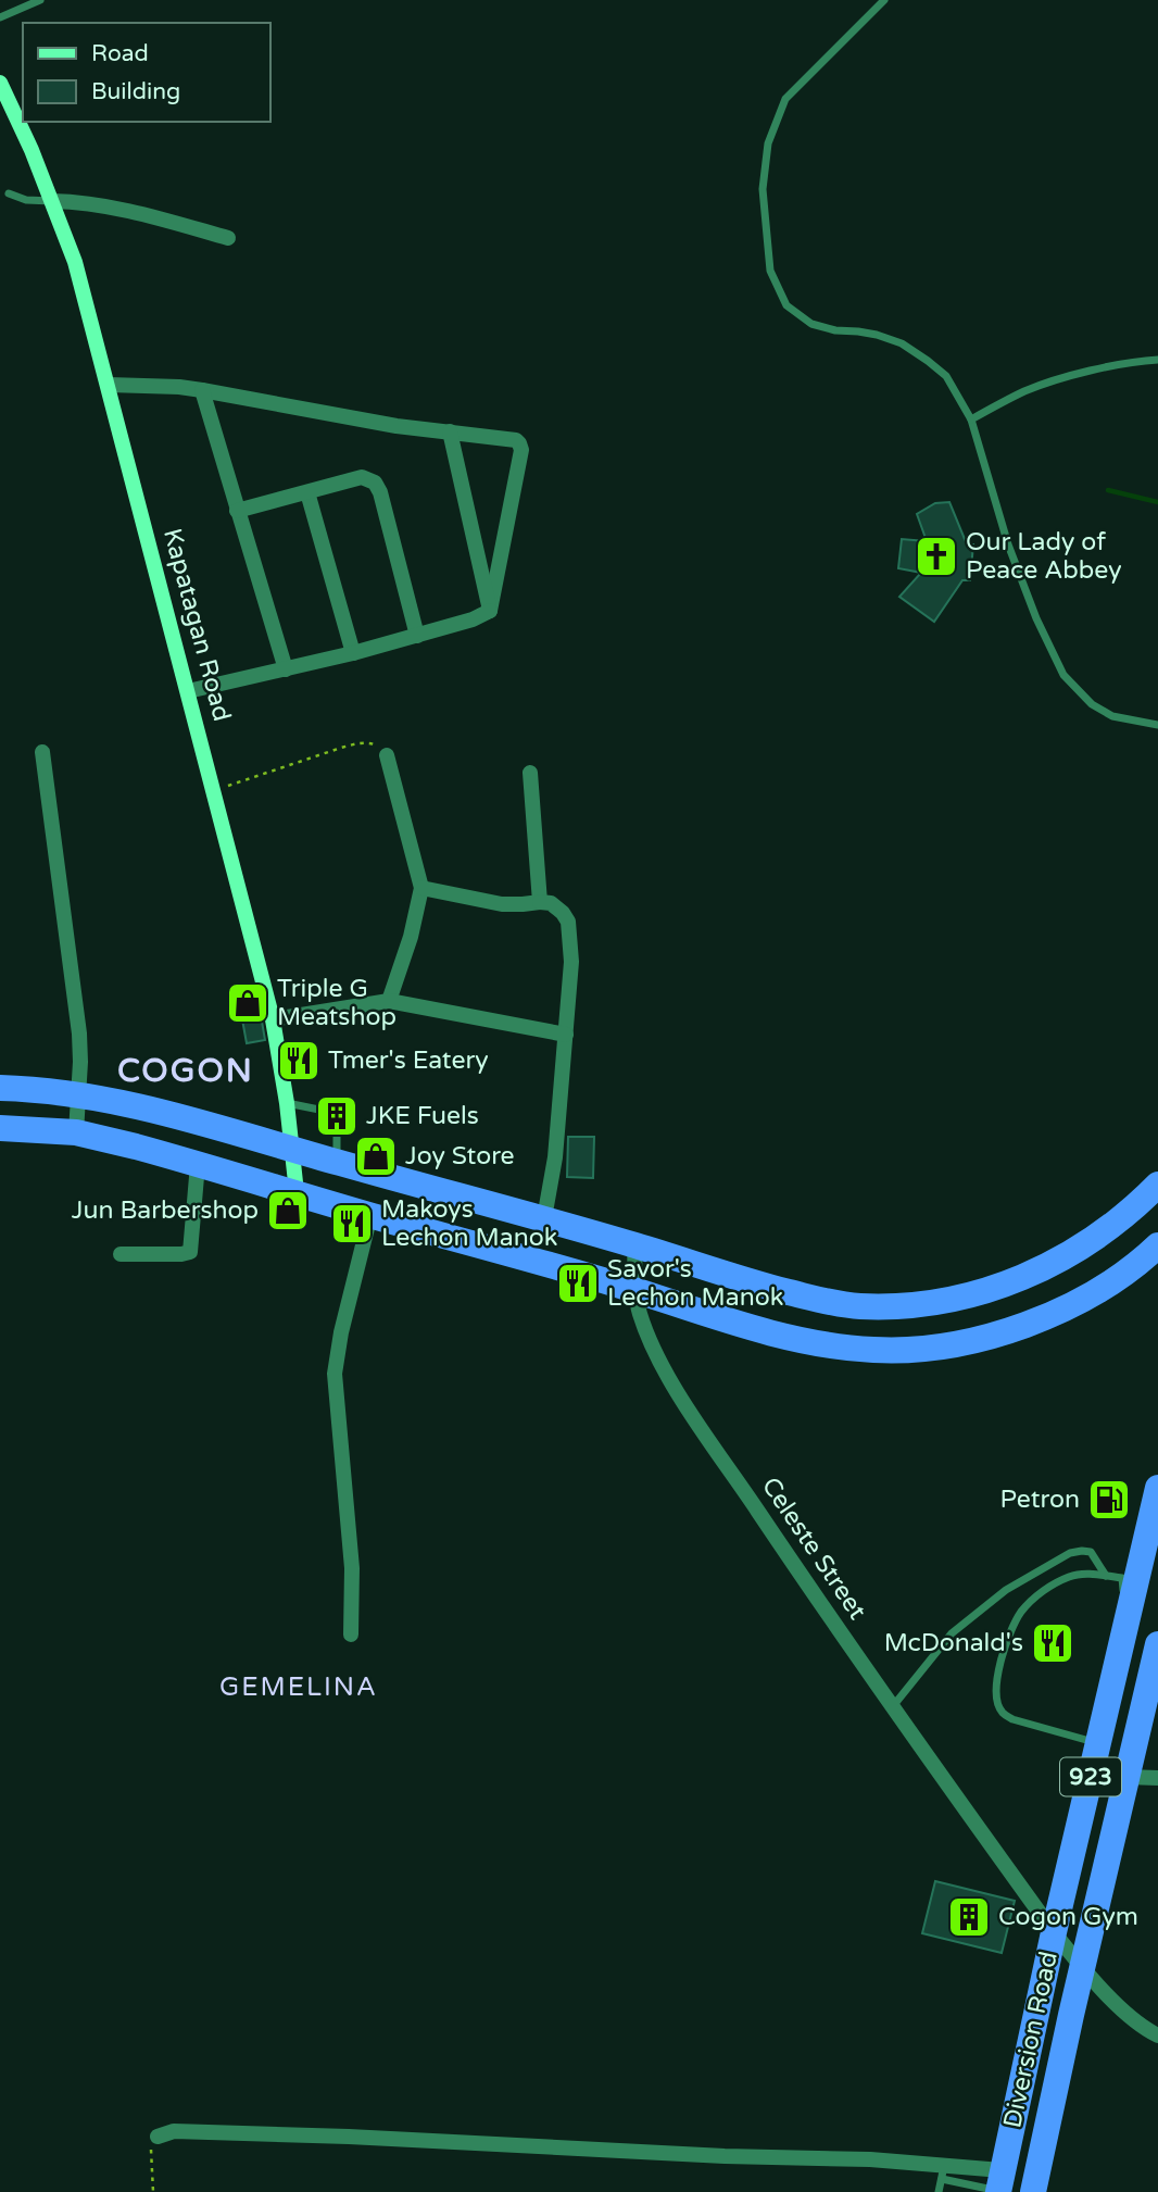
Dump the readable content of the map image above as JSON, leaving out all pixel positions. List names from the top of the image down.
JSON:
{
  "streets": {
    "highway": ["923", "Diversion Road"],
    "main road": ["Kapatagan Road"],
    "street": ["Celeste Street"]
  },
  "crossings": [
    ["Celeste Street", "Diversion Road"]
  ],
  "districts": ["COGON", "GEMELINA"],
  "places": {
    "church": ["Our Lady of Peace Abbey"],
    "shop": ["Triple G Meatshop", "Joy Store", "Jun Barbershop"],
    "restaurant": [
      "Tmer's Eatery",
      "Makoys Lechon Manok",
      "Savor's Lechon Manok",
      "McDonald's"
    ],
    "building": ["JKE Fuels", "Cogon Gym"],
    "fuel station": ["Petron"]
  },
  "legend": ["Road", "Building"]
}
